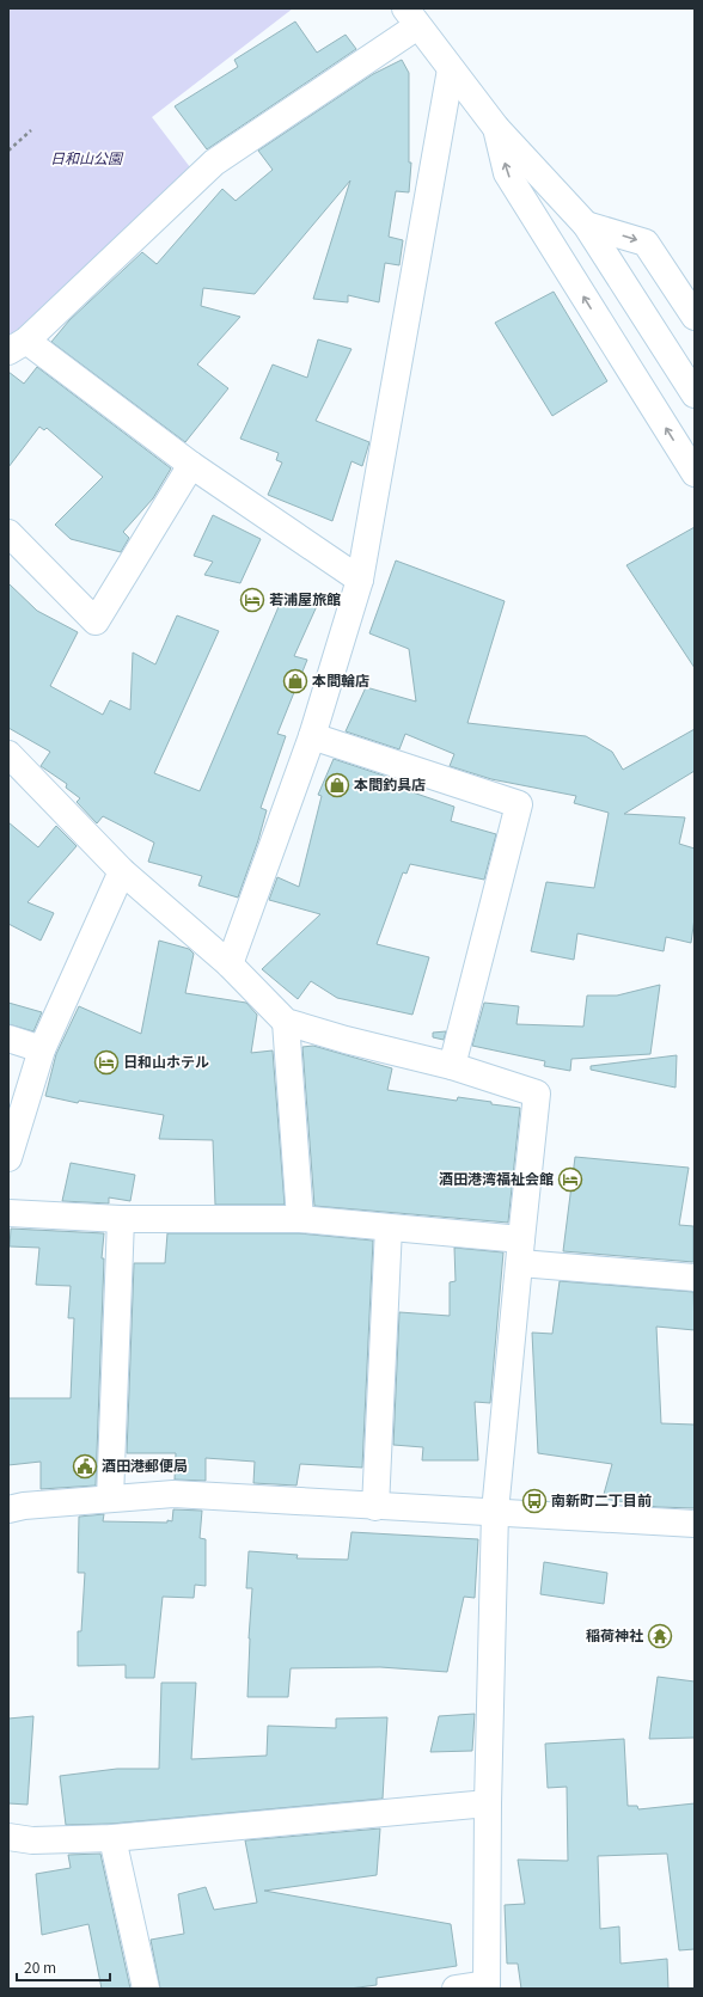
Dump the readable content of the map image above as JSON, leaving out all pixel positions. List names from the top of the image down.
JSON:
{
  "parks": ["日和山公園"],
  "places": {
    "hotel": ["若浦屋旅館", "日和山ホテル", "酒田港湾福祉会館"],
    "shop": ["本間輪店", "本間釣具店"],
    "public building": ["酒田港郵便局"],
    "bus stop": ["南新町二丁目前"],
    "temple": ["稲荷神社"]
  },
  "scale_bar": "20 m"
}
